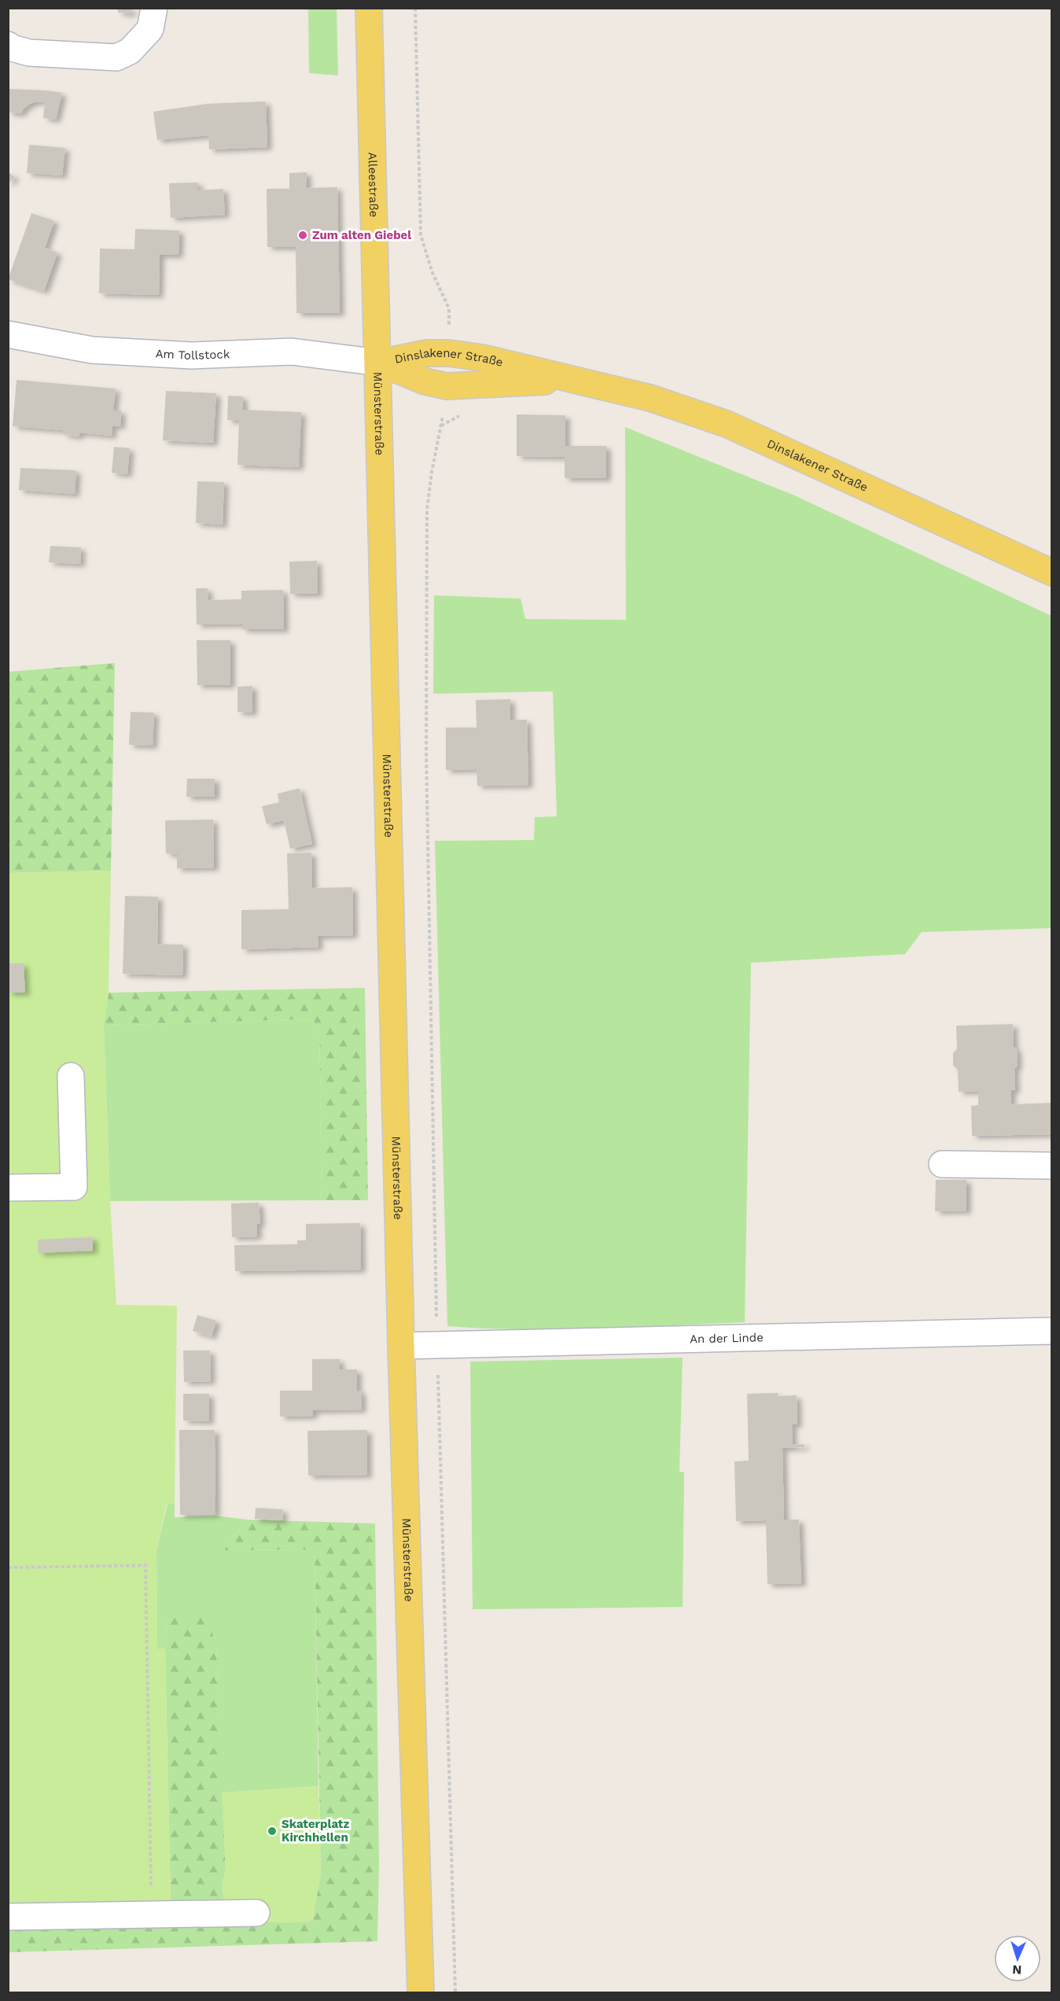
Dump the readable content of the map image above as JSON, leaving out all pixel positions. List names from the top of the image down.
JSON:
{
  "streets": {
    "main road": ["Alleestraße", "Dinslakener Straße", "Münsterstraße"],
    "street": ["Am Tollstock", "An der Linde"]
  },
  "crossings": [
    ["Alleestraße", "Am Tollstock"],
    ["Alleestraße", "Dinslakener Straße"],
    ["Alleestraße", "Münsterstraße"],
    ["Am Tollstock", "Dinslakener Straße"],
    ["Am Tollstock", "Münsterstraße"],
    ["Dinslakener Straße", "Münsterstraße"],
    ["Münsterstraße", "An der Linde"]
  ],
  "places": ["Zum alten Giebel", "Skaterplatz Kirchhellen"],
  "north": "bottom"
}
